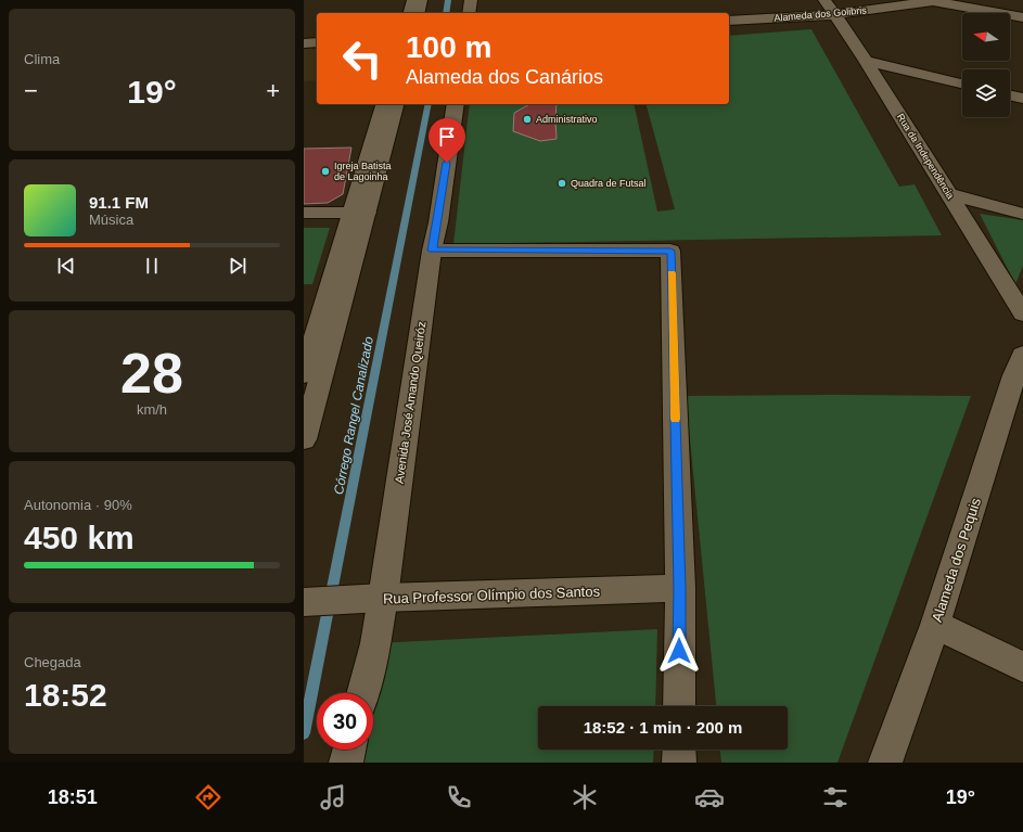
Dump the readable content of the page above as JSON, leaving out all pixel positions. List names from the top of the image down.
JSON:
{
  "streets": {
    "street": [
      "Alameda dos Golibris",
      "Rua da Independência",
      "Avenida José Amando Queiróz",
      "Alameda dos Pequis",
      "Rua Professor Olímpio dos Santos"
    ]
  },
  "crossings": [
    ["Alameda dos Golibris", "Rua da Independência"],
    ["Avenida José Amando Queiróz", "Rua Professor Olímpio dos Santos"]
  ],
  "water": ["Córrego Rangel Canalizado"],
  "places": ["Administrativo", "Igreja Batista de Lagoinha", "Quadra de Futsal"],
  "north": "left",
  "page": {
    "tile": [
      "Clima",
      ["28", "km/h"],
      ["Autonomia · 90%", "450 km"],
      ["Chegada", "18:52"]
    ],
    "turn": ["100 m", "Alameda dos Canários"],
    "heat": ["−", "19°", "+"],
    "song": ["91.1 FM", "Música"],
    "limit": "30",
    "trip": "18:52 · 1 min · 200 m",
    "tabs": ["18:51", "19°"]
  }
}
